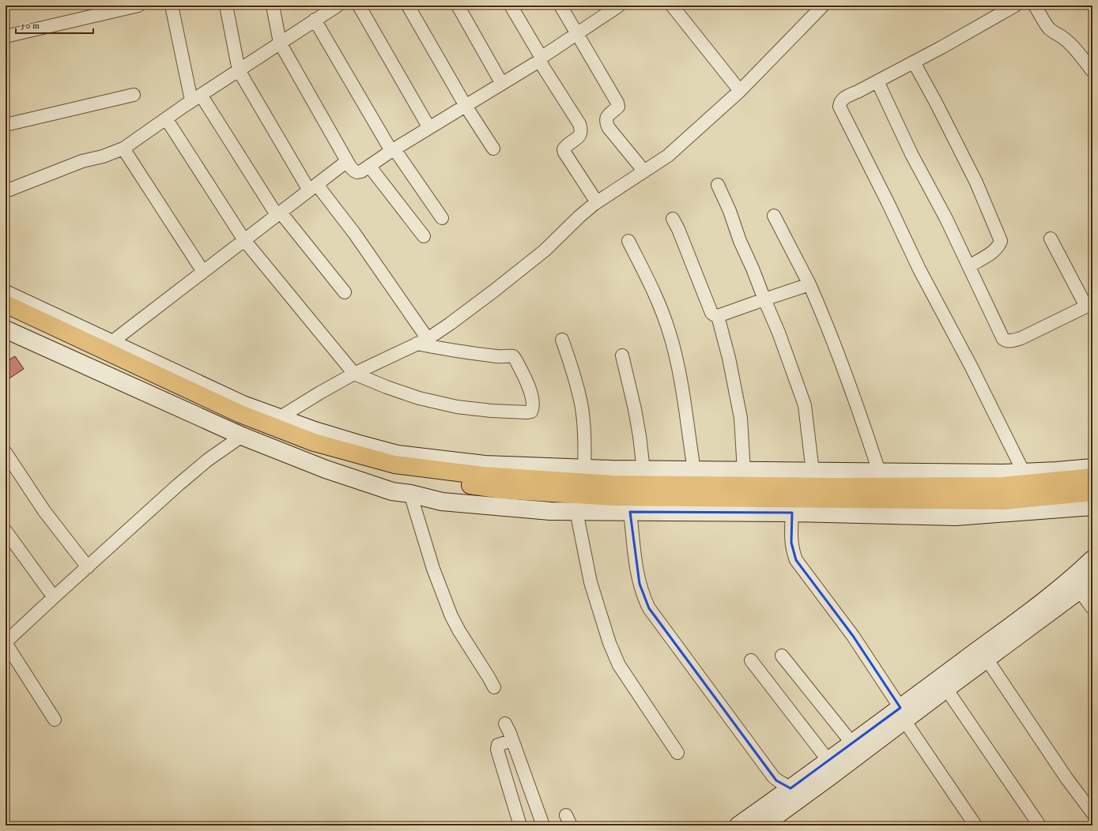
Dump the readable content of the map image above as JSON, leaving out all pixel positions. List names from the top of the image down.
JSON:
{
  "scale_bar": "50 m"
}
